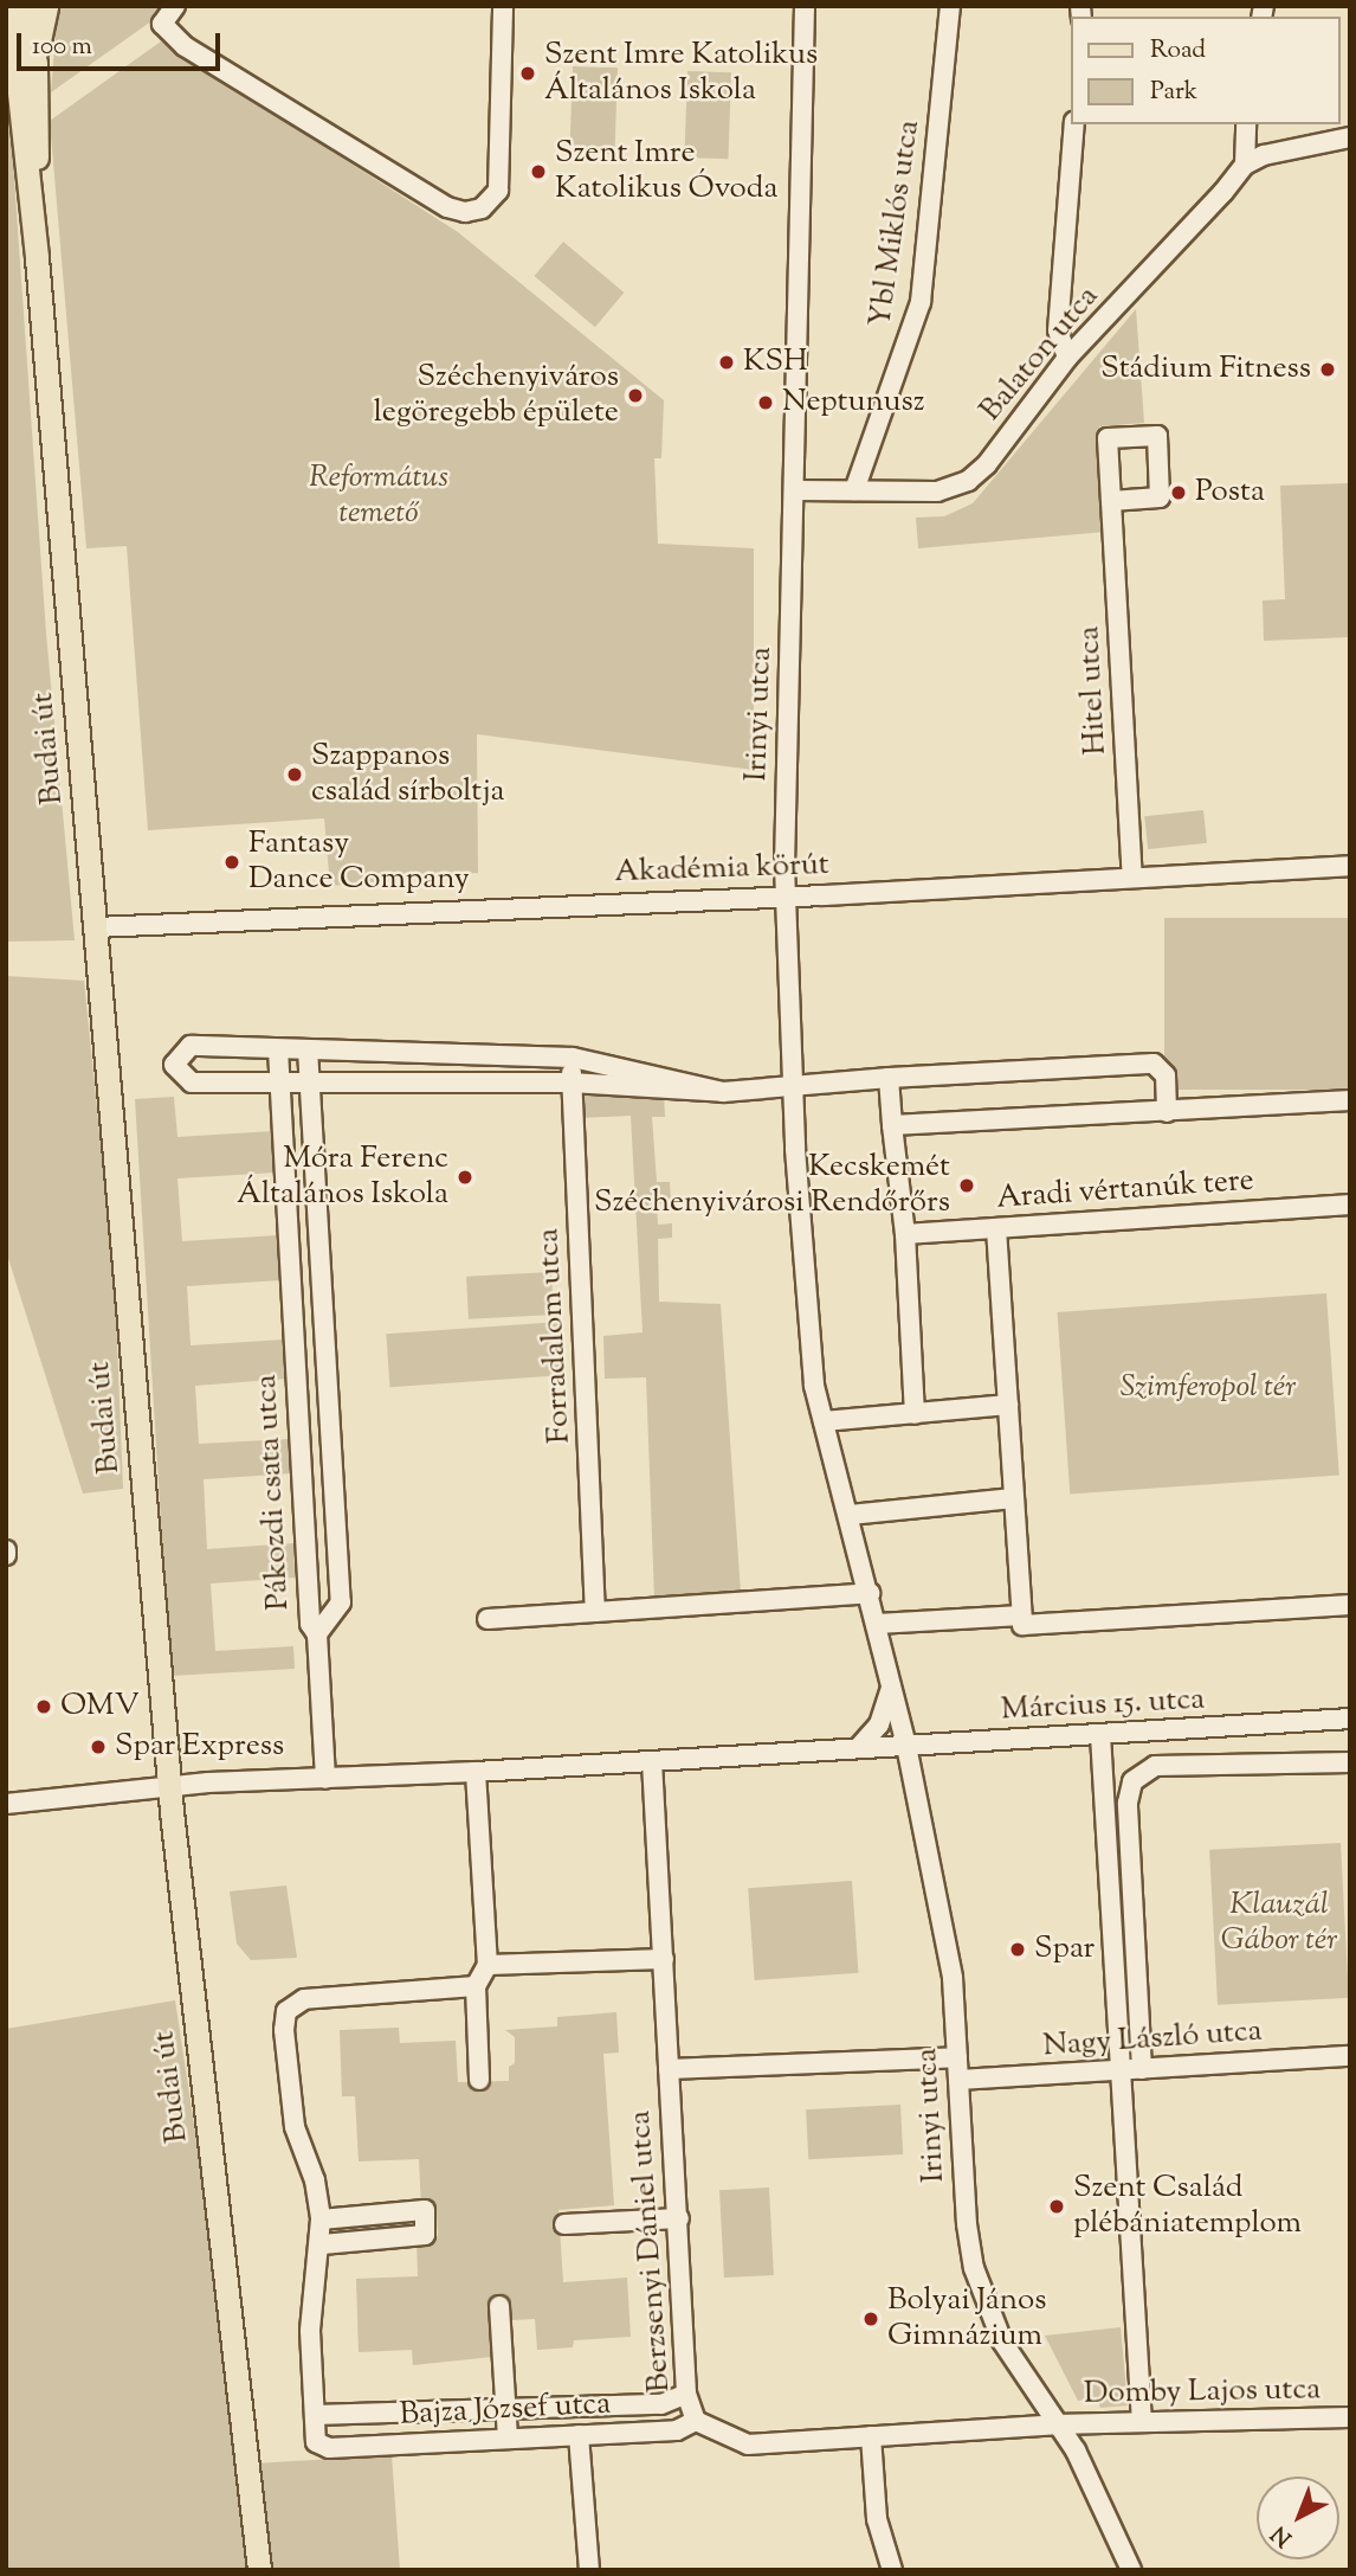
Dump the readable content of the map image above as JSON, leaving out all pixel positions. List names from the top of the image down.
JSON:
{
  "streets": {
    "main road": ["Budai út"],
    "street": [
      "Ybl Miklós utca",
      "Balaton utca",
      "Hitel utca",
      "Irinyi utca",
      "Akadémia körút",
      "Aradi vértanúk tere",
      "Forradalom utca",
      "Pákozdi csata utca",
      "Március 15. utca",
      "Nagy László utca",
      "Berzsenyi Dániel utca",
      "Domby Lajos utca",
      "Bajza József utca"
    ]
  },
  "crossings": [
    ["Ybl Miklós utca", "Balaton utca"],
    ["Balaton utca", "Irinyi utca"],
    ["Hitel utca", "Akadémia körút"],
    ["Irinyi utca", "Akadémia körút"],
    ["Irinyi utca", "Március 15. utca"],
    ["Irinyi utca", "Nagy László utca"],
    ["Irinyi utca", "Berzsenyi Dániel utca"],
    ["Irinyi utca", "Domby Lajos utca"],
    ["Budai út", "Akadémia körút"],
    ["Budai út", "Március 15. utca"],
    ["Március 15. utca", "Berzsenyi Dániel utca"],
    ["Berzsenyi Dániel utca", "Domby Lajos utca"],
    ["Berzsenyi Dániel utca", "Bajza József utca"]
  ],
  "parks": ["Református temető", "Szimferopol tér", "Klauzál Gábor tér"],
  "places": [
    "Szent Imre Katolikus Általános Iskola",
    "Szent Imre Katolikus Óvoda",
    "KSH",
    "Stádium Fitness",
    "Széchenyiváros legöregebb épülete",
    "Neptunusz",
    "Posta",
    "Szappanos család sírboltja",
    "Fantasy Dance Company",
    "Móra Ferenc Általános Iskola",
    "Kecskemét Széchenyivárosi Rendőrőrs",
    "OMV",
    "Spar Express",
    "Spar",
    "Szent Család plébániatemplom",
    "Bolyai János Gimnázium"
  ],
  "legend": ["Road", "Park"],
  "scale_bar": "100 m",
  "north": "bottom left"
}
